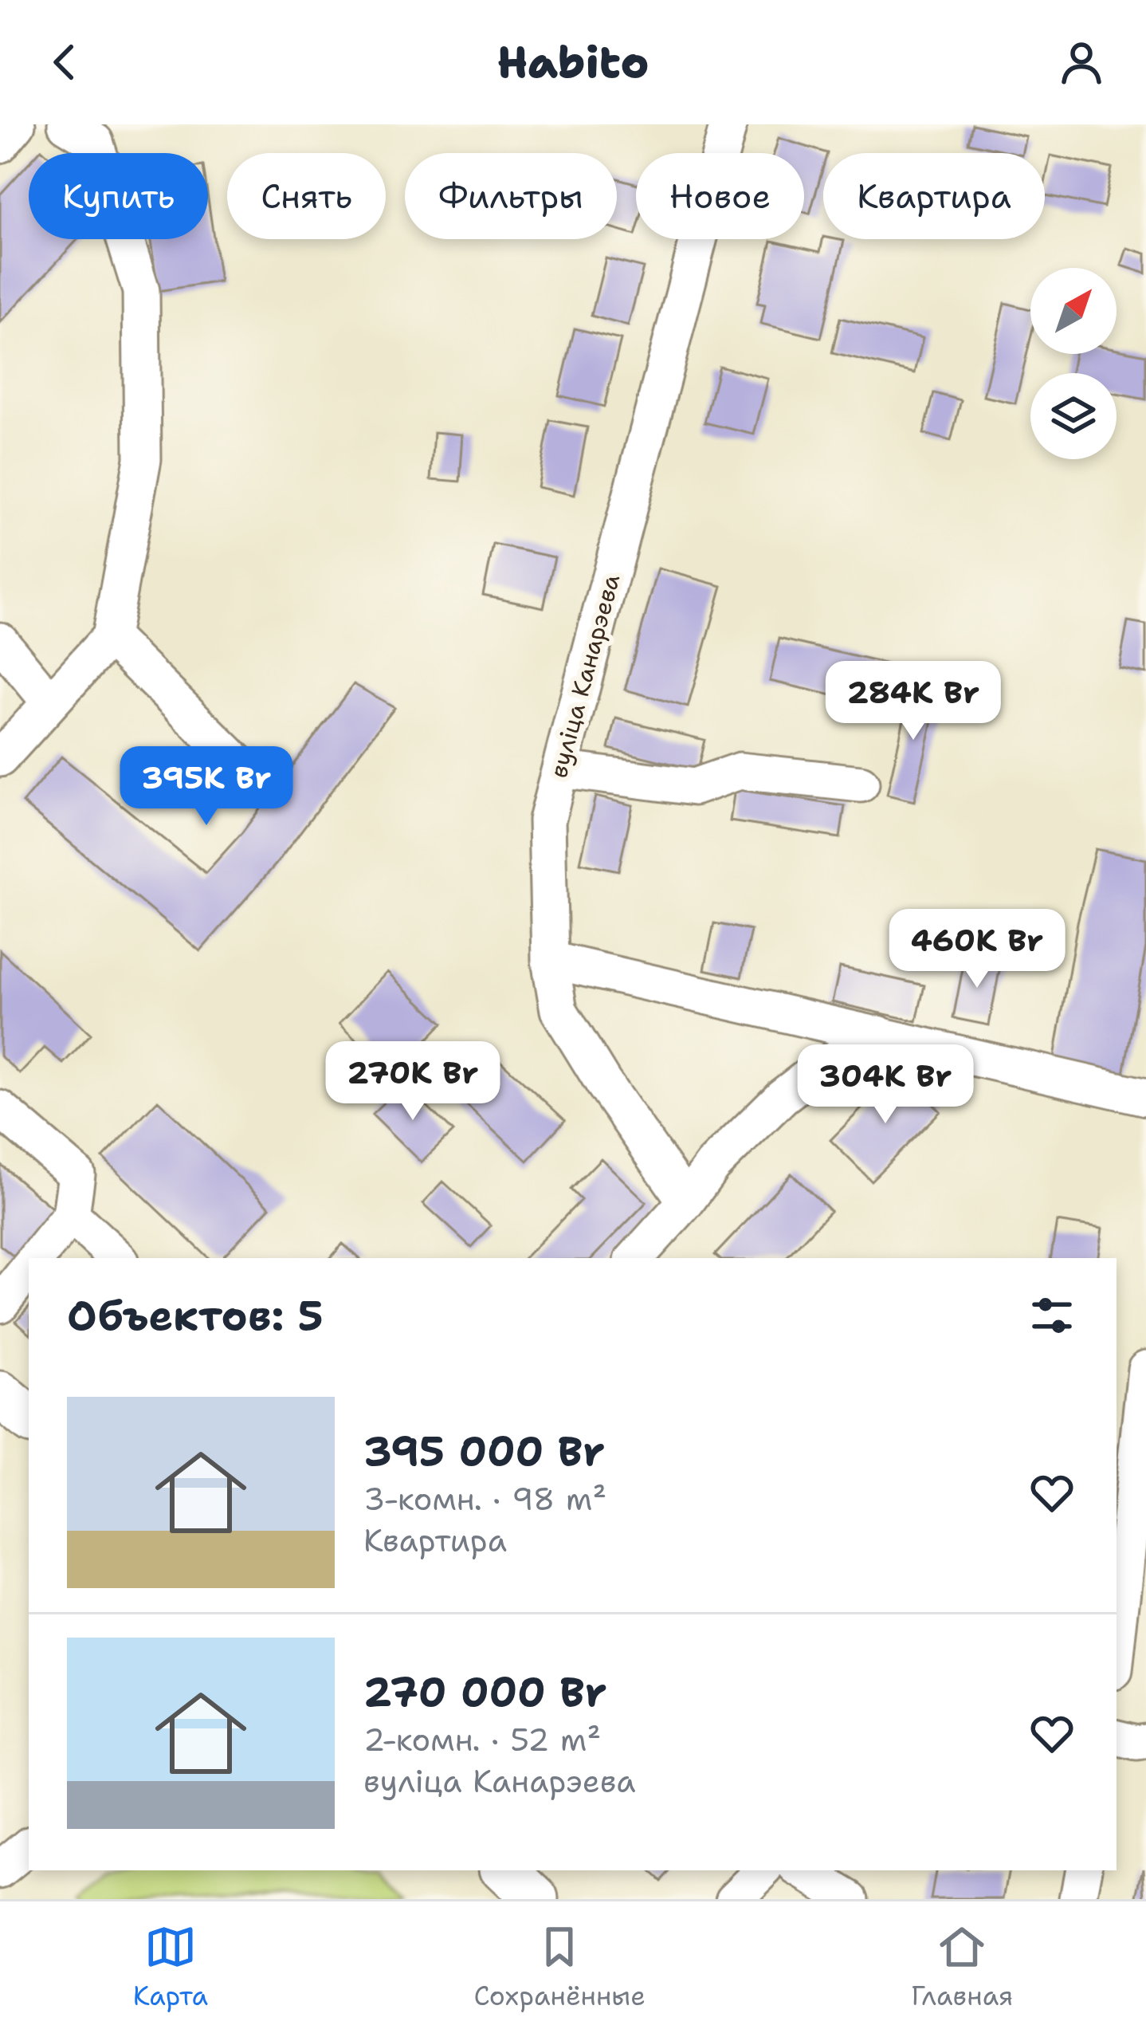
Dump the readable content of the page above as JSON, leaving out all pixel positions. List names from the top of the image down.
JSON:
{
  "streets": {
    "street": ["вуліца Канарэева"]
  },
  "north": "top right",
  "page": {
    "header": "Habito",
    "chip": [
      "Купить",
      "Снять",
      "Фильтры",
      "Новое",
      "Квартира"
    ],
    "price": [
      "284K Br",
      "395K Br",
      "460K Br",
      "270K Br",
      "304K Br"
    ],
    "heading": "Объектов: 5",
    "list": [
      {
        "name": "395 000 Br",
        "note": "3-комн. · 98 m² · Квартира"
      },
      {
        "name": "270 000 Br",
        "note": "2-комн. · 52 m² · вуліца Канарэева"
      }
    ],
    "tabs": ["Карта", "Сохранённые", "Главная"]
  }
}
